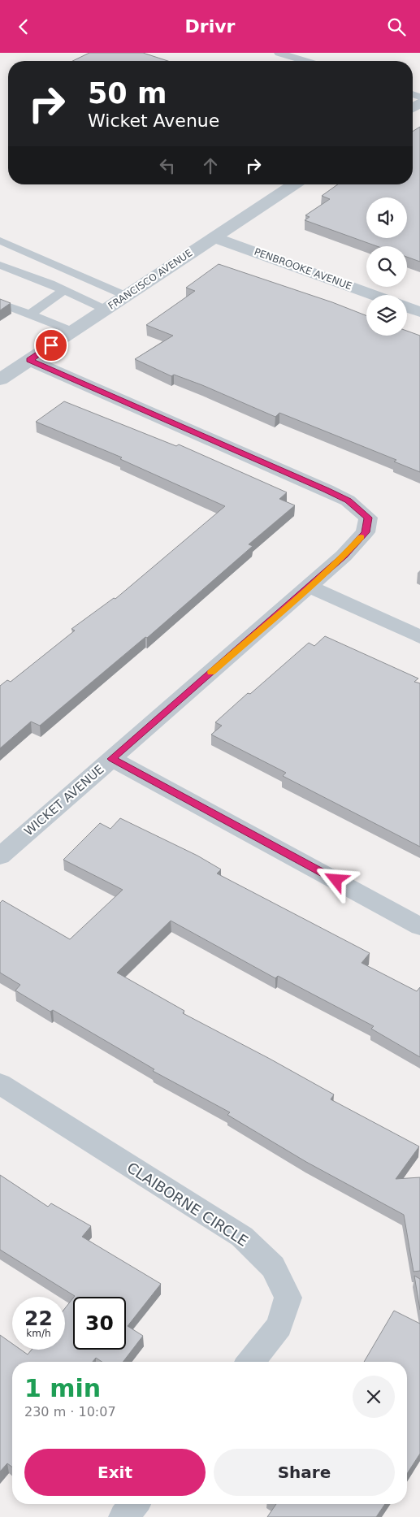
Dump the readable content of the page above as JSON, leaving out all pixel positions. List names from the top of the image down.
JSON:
{
  "streets": {
    "street": [
      "PENBROOKE AVENUE",
      "FRANCISCO AVENUE",
      "WICKET AVENUE",
      "CLAIBORNE CIRCLE"
    ]
  },
  "crossings": [
    ["PENBROOKE AVENUE", "FRANCISCO AVENUE"],
    ["FRANCISCO AVENUE", "WICKET AVENUE"]
  ],
  "page": {
    "header": "Drivr",
    "turn": ["50 m", "Wicket Avenue"],
    "speed": "22 km/h",
    "limit": "30",
    "heading": ["1 min", "230 m · 10:07"],
    "buttons": ["Exit", "Share"]
  }
}
